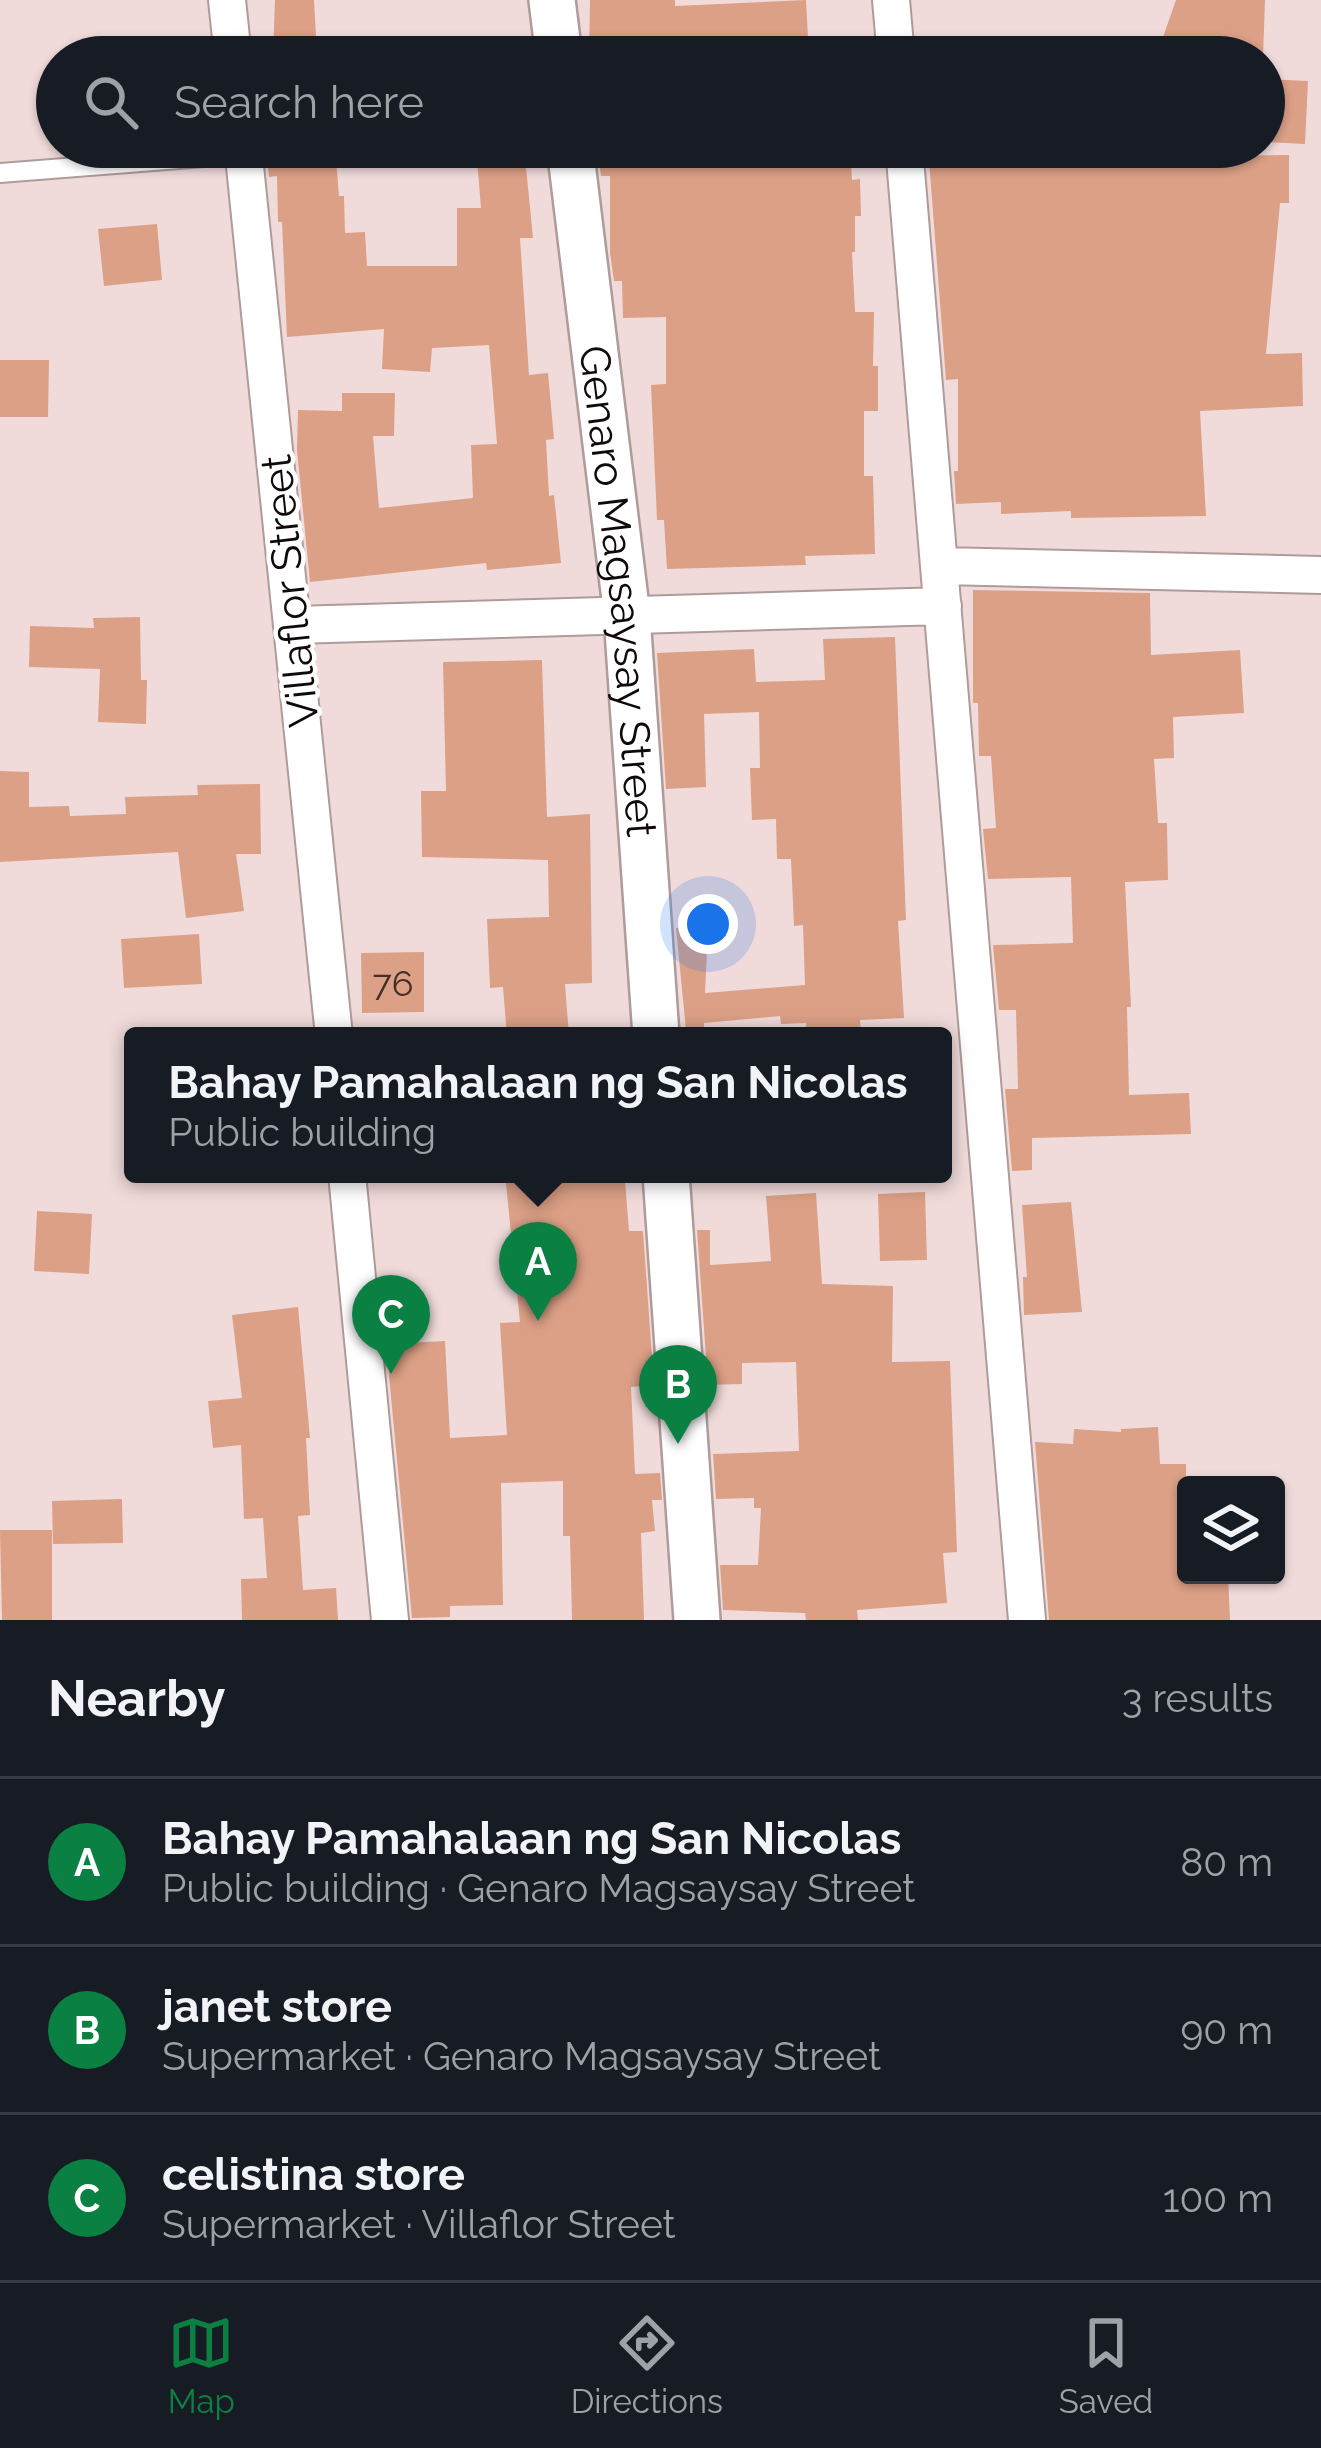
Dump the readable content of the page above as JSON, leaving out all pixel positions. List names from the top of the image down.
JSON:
{
  "streets": {
    "street": ["Villaflor Street", "Genaro Magsaysay Street"]
  },
  "house_numbers": ["76"],
  "page": {
    "search": "Search here",
    "popup": ["Bahay Pamahalaan ng San Nicolas", "Public building"],
    "pins": ["A", "C", "B"],
    "heading": ["Nearby", "3 results"],
    "list": [
      {
        "mark": "A",
        "name": "Bahay Pamahalaan ng San Nicolas",
        "note": "Public building · Genaro Magsaysay Street",
        "value": "80 m"
      },
      {
        "mark": "B",
        "name": "janet store",
        "note": "Supermarket · Genaro Magsaysay Street",
        "value": "90 m"
      },
      {
        "mark": "C",
        "name": "celistina store",
        "note": "Supermarket · Villaflor Street",
        "value": "100 m"
      }
    ],
    "nav": ["Map", "Directions", "Saved"]
  }
}
